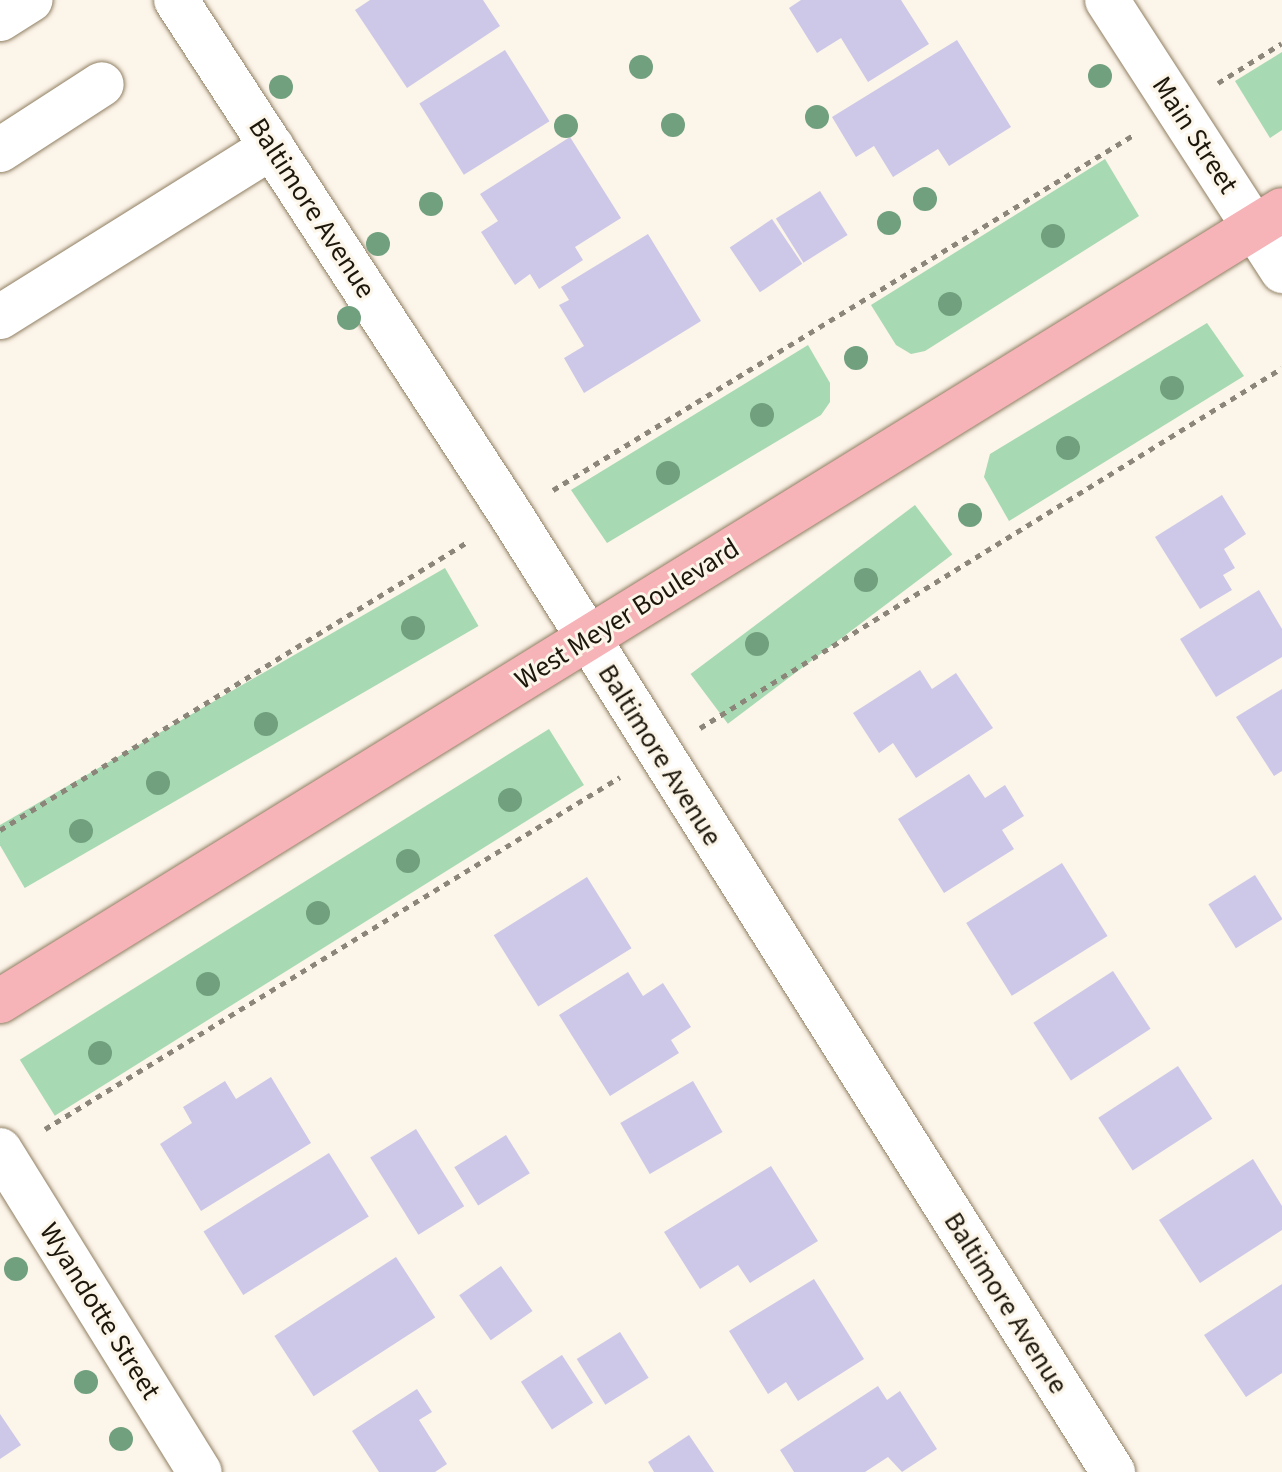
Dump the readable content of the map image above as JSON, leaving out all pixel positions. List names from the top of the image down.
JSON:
{
  "streets": {
    "main road": ["West Meyer Boulevard"],
    "street": ["Main Street", "Baltimore Avenue", "Wyandotte Street"]
  },
  "crossings": [
    ["Main Street", "West Meyer Boulevard"],
    ["Baltimore Avenue", "West Meyer Boulevard"]
  ]
}
